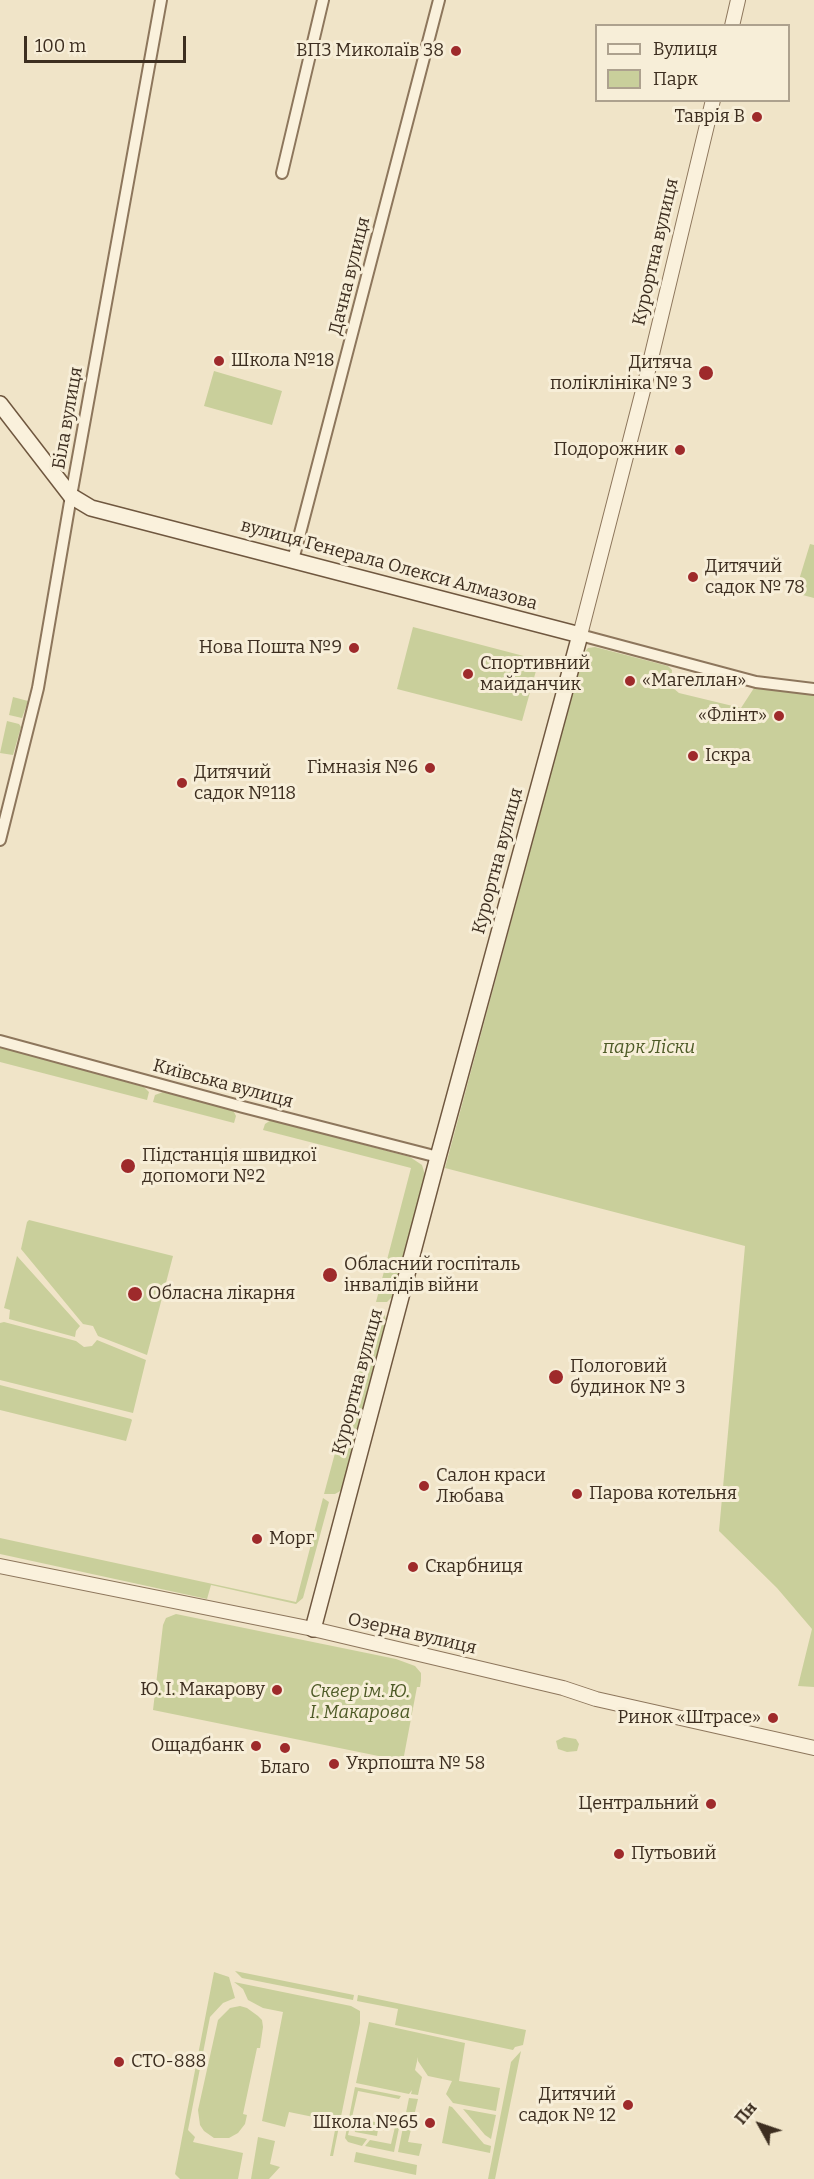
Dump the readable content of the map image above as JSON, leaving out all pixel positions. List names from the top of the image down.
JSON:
{
  "streets": {
    "main road": ["Курортна вулиця", "вулиця Генерала Олекси Алмазова"],
    "street": [
      "Дачна вулиця",
      "Біла вулиця",
      "Київська вулиця",
      "Озерна вулиця"
    ]
  },
  "crossings": [
    ["Курортна вулиця", "вулиця Генерала Олекси Алмазова"],
    ["Курортна вулиця", "Київська вулиця"],
    ["Курортна вулиця", "Озерна вулиця"],
    ["Дачна вулиця", "вулиця Генерала Олекси Алмазова"],
    ["Біла вулиця", "вулиця Генерала Олекси Алмазова"]
  ],
  "parks": ["парк Ліски", "Сквер ім. Ю. І. Макарова"],
  "places": [
    "ВПЗ Миколаїв 38",
    "Таврія В",
    "Школа №18",
    "Дитяча поліклініка № 3",
    "Подорожник",
    "Дитячий садок № 78",
    "Нова Пошта №9",
    "Спортивний майданчик",
    "«Магеллан»",
    "«Флінт»",
    "Іскра",
    "Гімназія №6",
    "Дитячий садок №118",
    "Підстанція швидкої допомоги №2",
    "Обласний госпіталь інвалідів війни",
    "Обласна лікарня",
    "Пологовий будинок № 3",
    "Салон краси Любава",
    "Парова котельня",
    "Морг",
    "Скарбниця",
    "Ю. І. Макарову",
    "Ринок «Штрасе»",
    "Ощадбанк",
    "Благо",
    "Укрпошта № 58",
    "Центральний",
    "Путьовий",
    "СТО-888",
    "Дитячий садок № 12",
    "Школа №65"
  ],
  "legend": ["Вулиця", "Парк"],
  "scale_bar": "100 m",
  "north": "top left"
}
